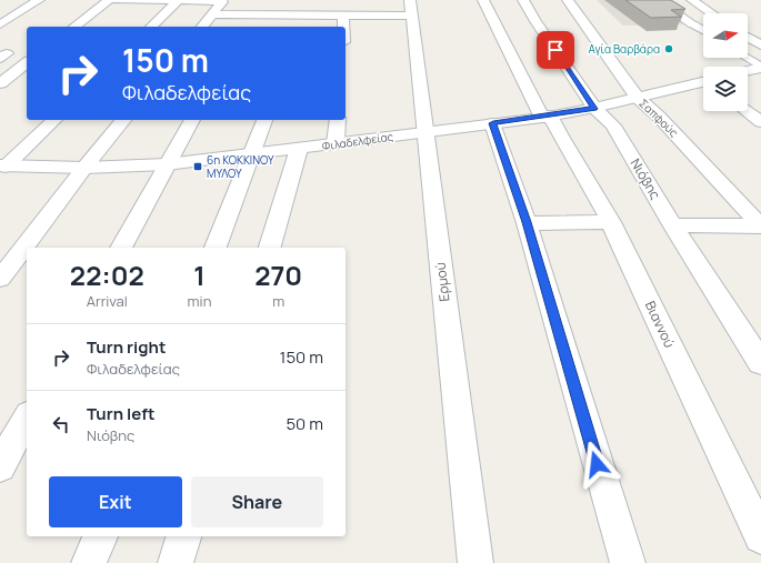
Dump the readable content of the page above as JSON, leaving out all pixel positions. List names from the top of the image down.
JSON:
{
  "streets": {
    "main road": ["Φιλαδελφείας"],
    "street": [
      "Σαπφούς",
      "Νιόβης",
      "Ερμού",
      "Βιαννού"
    ]
  },
  "crossings": [
    ["Σαπφούς", "Φιλαδελφείας"],
    ["Φιλαδελφείας", "Νιόβης"],
    ["Φιλαδελφείας", "Ερμού"],
    ["Φιλαδελφείας", "Βιαννού"]
  ],
  "places": {
    "other": ["Αγία Βαρβάρα"],
    "transit": ["6η ΚΟΚΚΙΝΟΥ ΜΥΛΟΥ"]
  },
  "north": "right",
  "page": {
    "turn": ["150 m", "Φιλαδελφείας"],
    "eta": [
      "22:02",
      "Arrival",
      "1",
      "min",
      "270",
      "m"
    ],
    "list": [
      {
        "name": "Turn right",
        "note": "Φιλαδελφείας",
        "value": "150 m"
      },
      {
        "name": "Turn left",
        "note": "Νιόβης",
        "value": "50 m"
      }
    ],
    "buttons": ["Exit", "Share"]
  }
}
